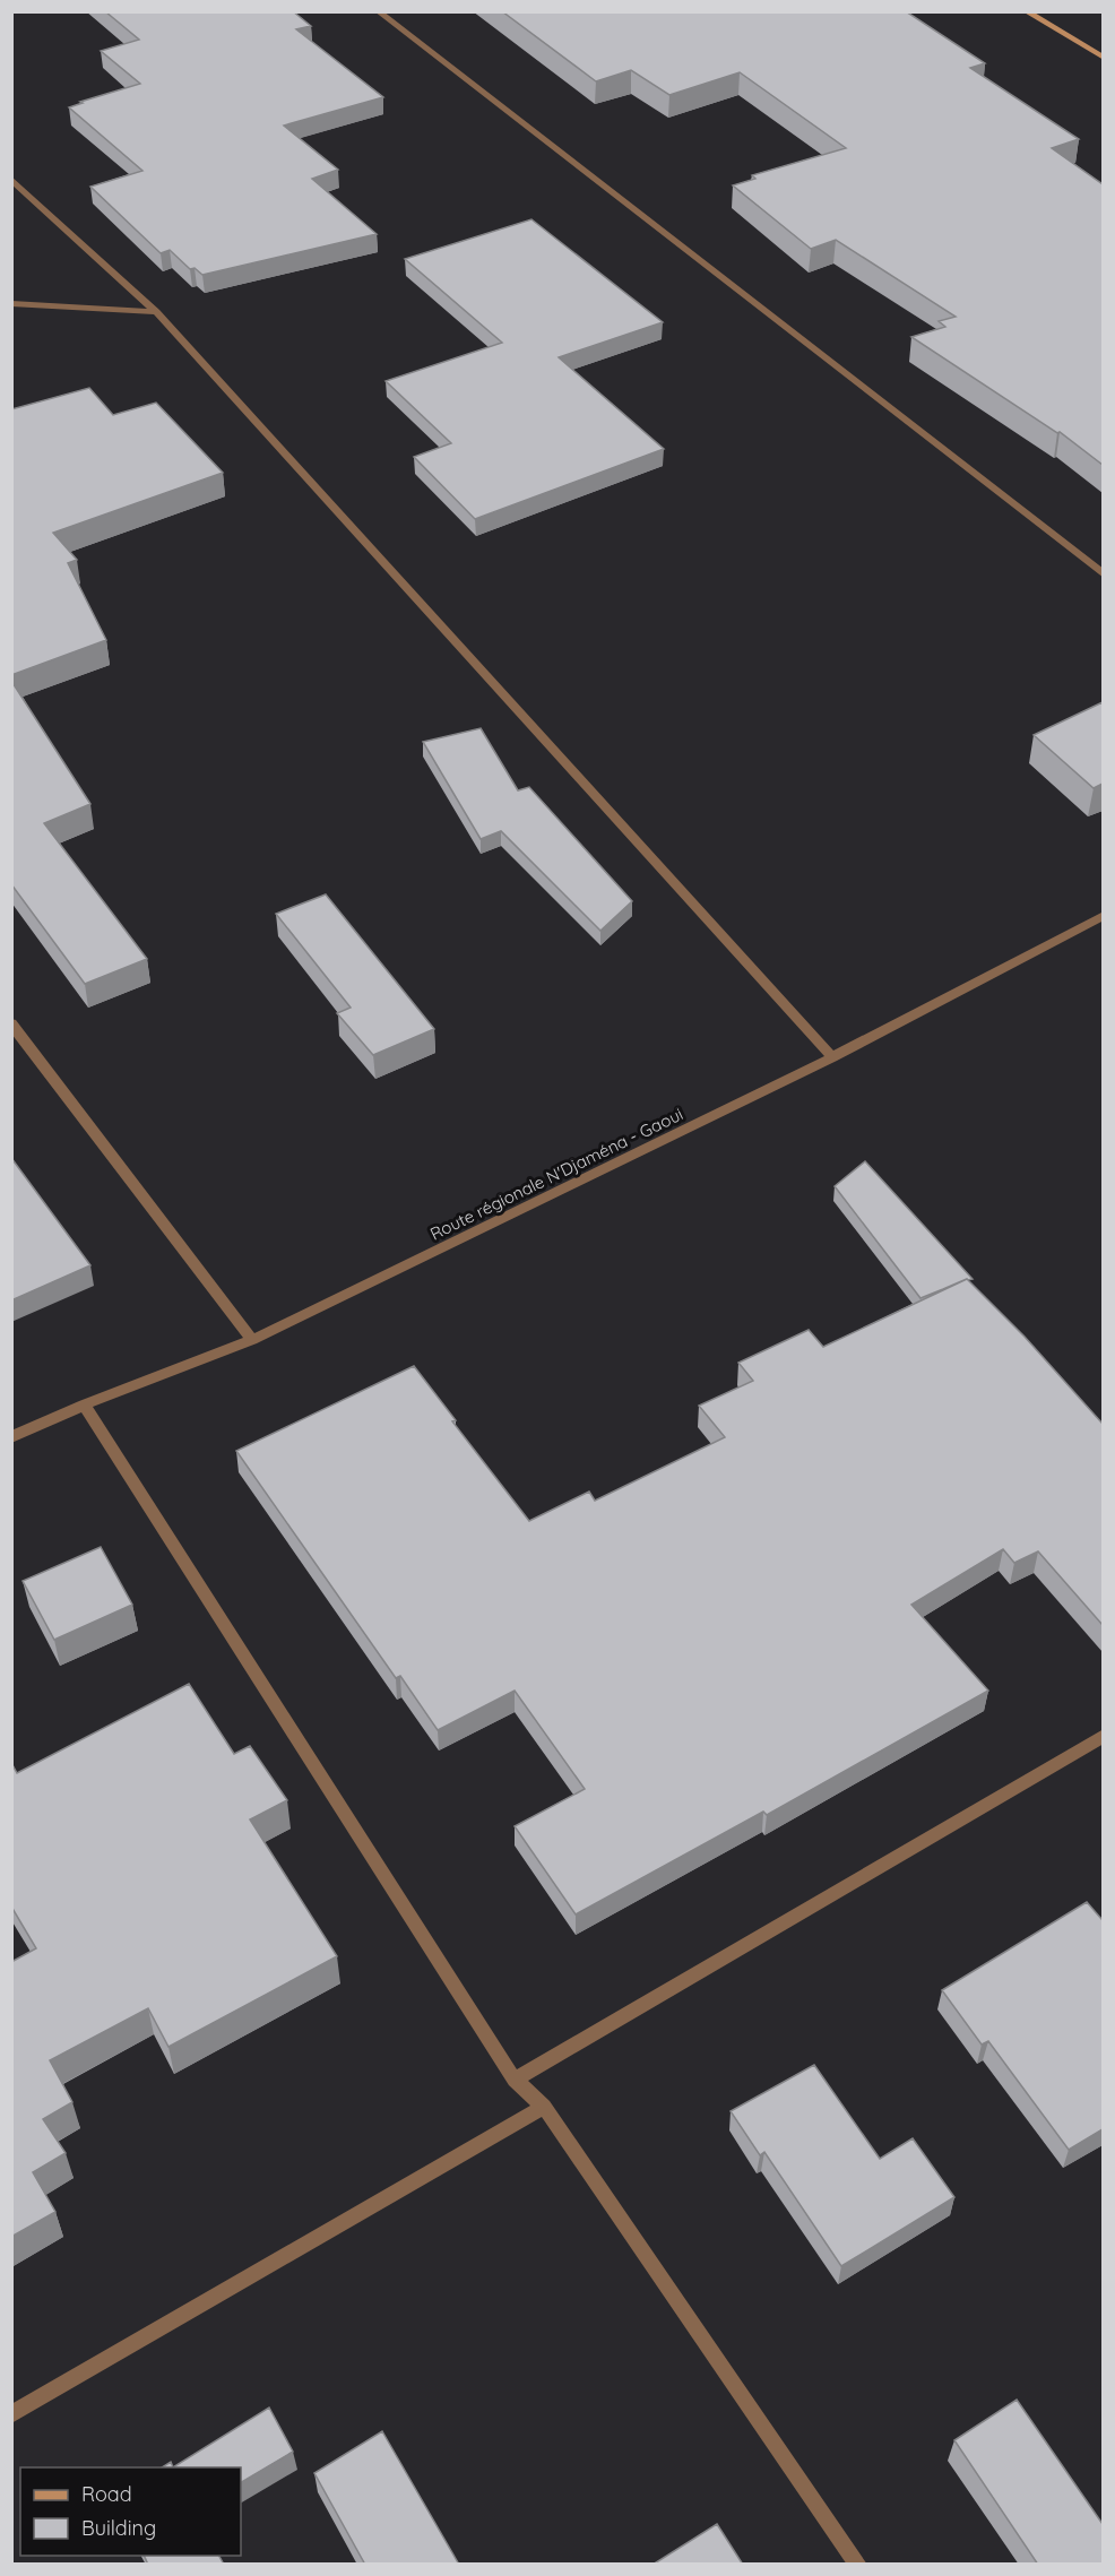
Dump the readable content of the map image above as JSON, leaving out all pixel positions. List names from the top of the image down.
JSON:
{
  "streets": {
    "street": ["Route régionale N'Djaména - Gaoui"]
  },
  "legend": ["Road", "Building"]
}
